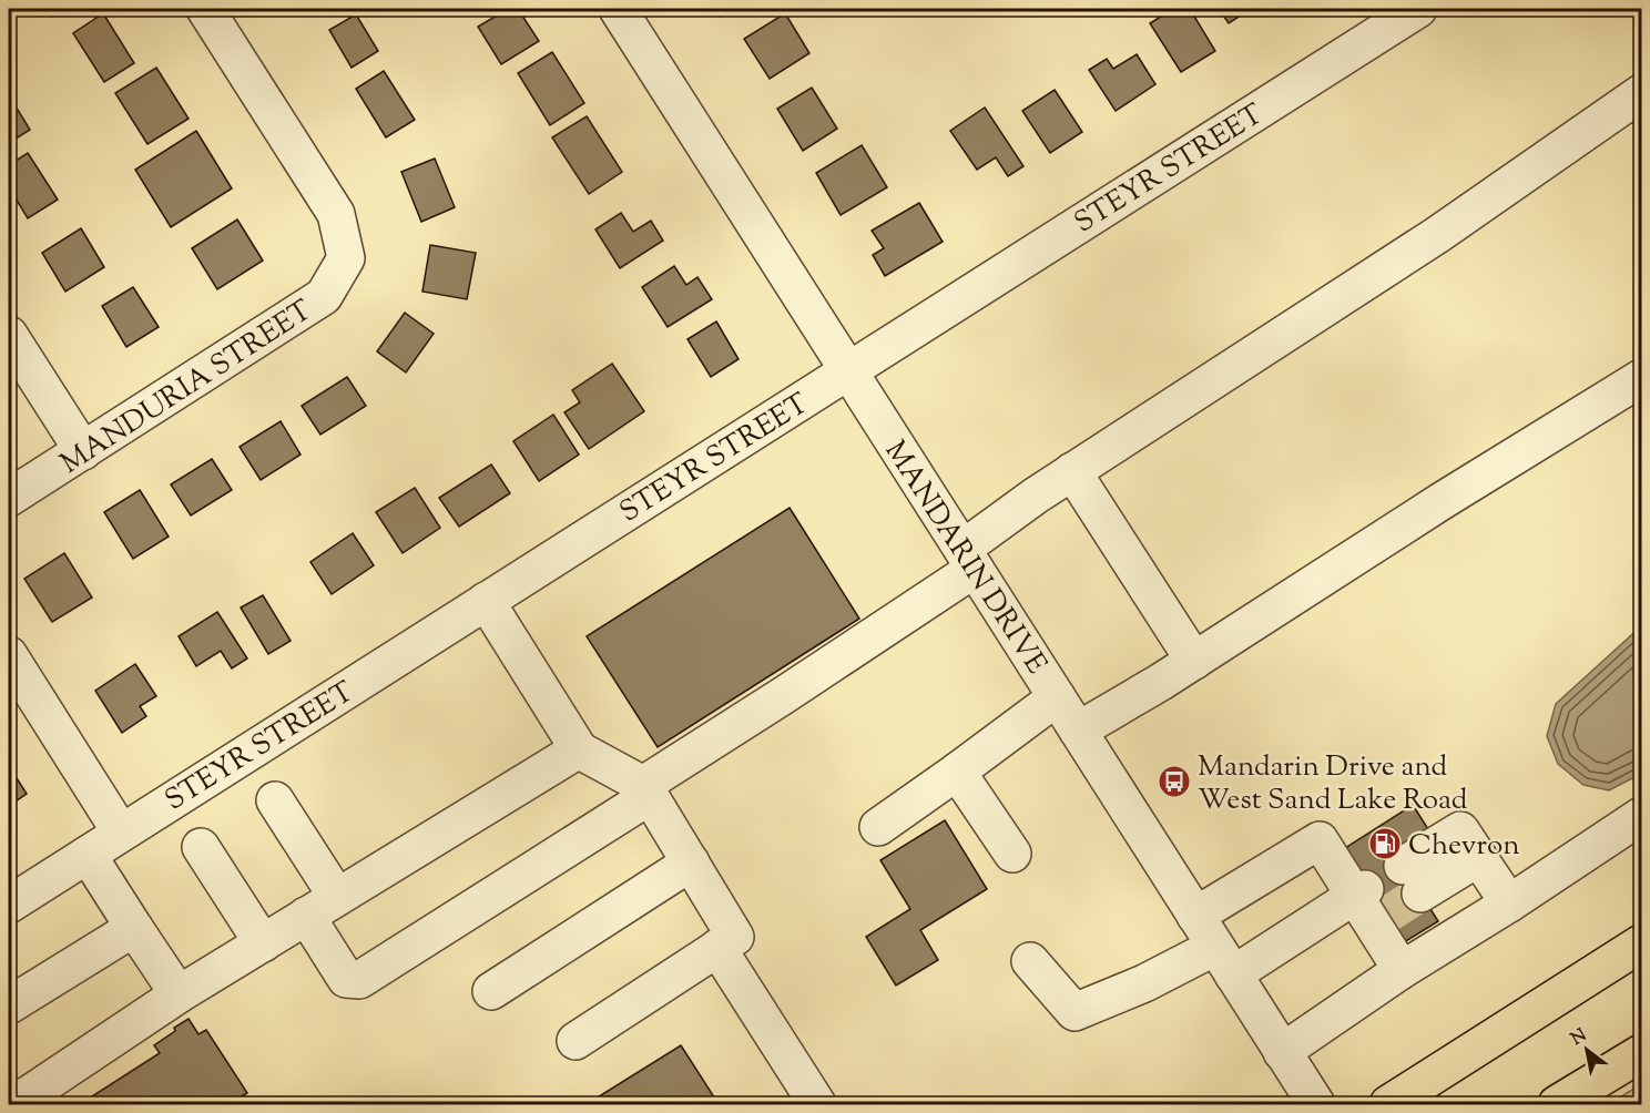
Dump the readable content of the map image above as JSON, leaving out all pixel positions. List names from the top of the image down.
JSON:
{
  "streets": {
    "street": ["STEYR STREET", "MANDURIA STREET", "MANDARIN DRIVE"]
  },
  "crossings": [
    ["STEYR STREET", "MANDARIN DRIVE"]
  ],
  "places": {
    "bus stop": ["Mandarin Drive and West Sand Lake Road"],
    "fuel station": ["Chevron"]
  },
  "north": "top left"
}
